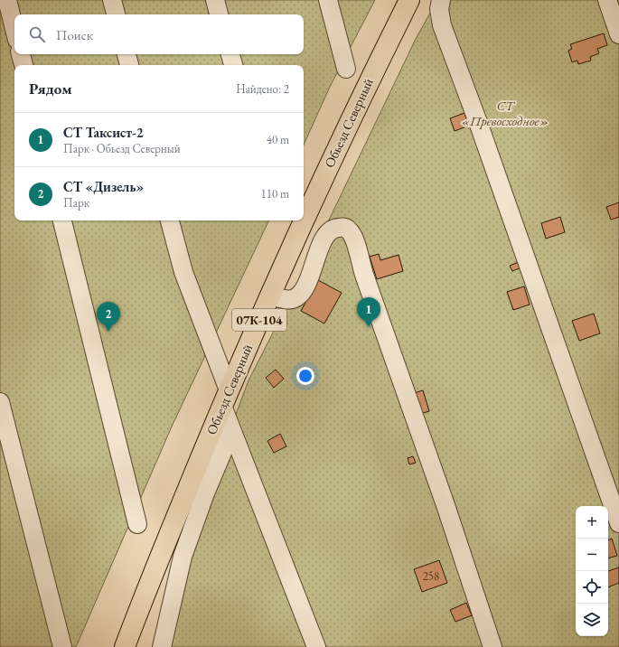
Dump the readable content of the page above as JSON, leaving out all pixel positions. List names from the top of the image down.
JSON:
{
  "streets": {
    "highway": ["Обьезд Северный", "07К-104"]
  },
  "parks": ["СТ «Превосходное»"],
  "house_numbers": ["258"],
  "page": {
    "search": "Поиск",
    "heading": ["Рядом", "Найдено: 2"],
    "list": [
      {
        "mark": "1",
        "name": "СТ Таксист-2",
        "note": "Парк · Обьезд Северный",
        "value": "40 m"
      },
      {
        "mark": "2",
        "name": "СТ «Дизель»",
        "note": "Парк",
        "value": "110 m"
      }
    ],
    "pins": ["1", "2"],
    "map_buttons": ["+", "−"]
  }
}
